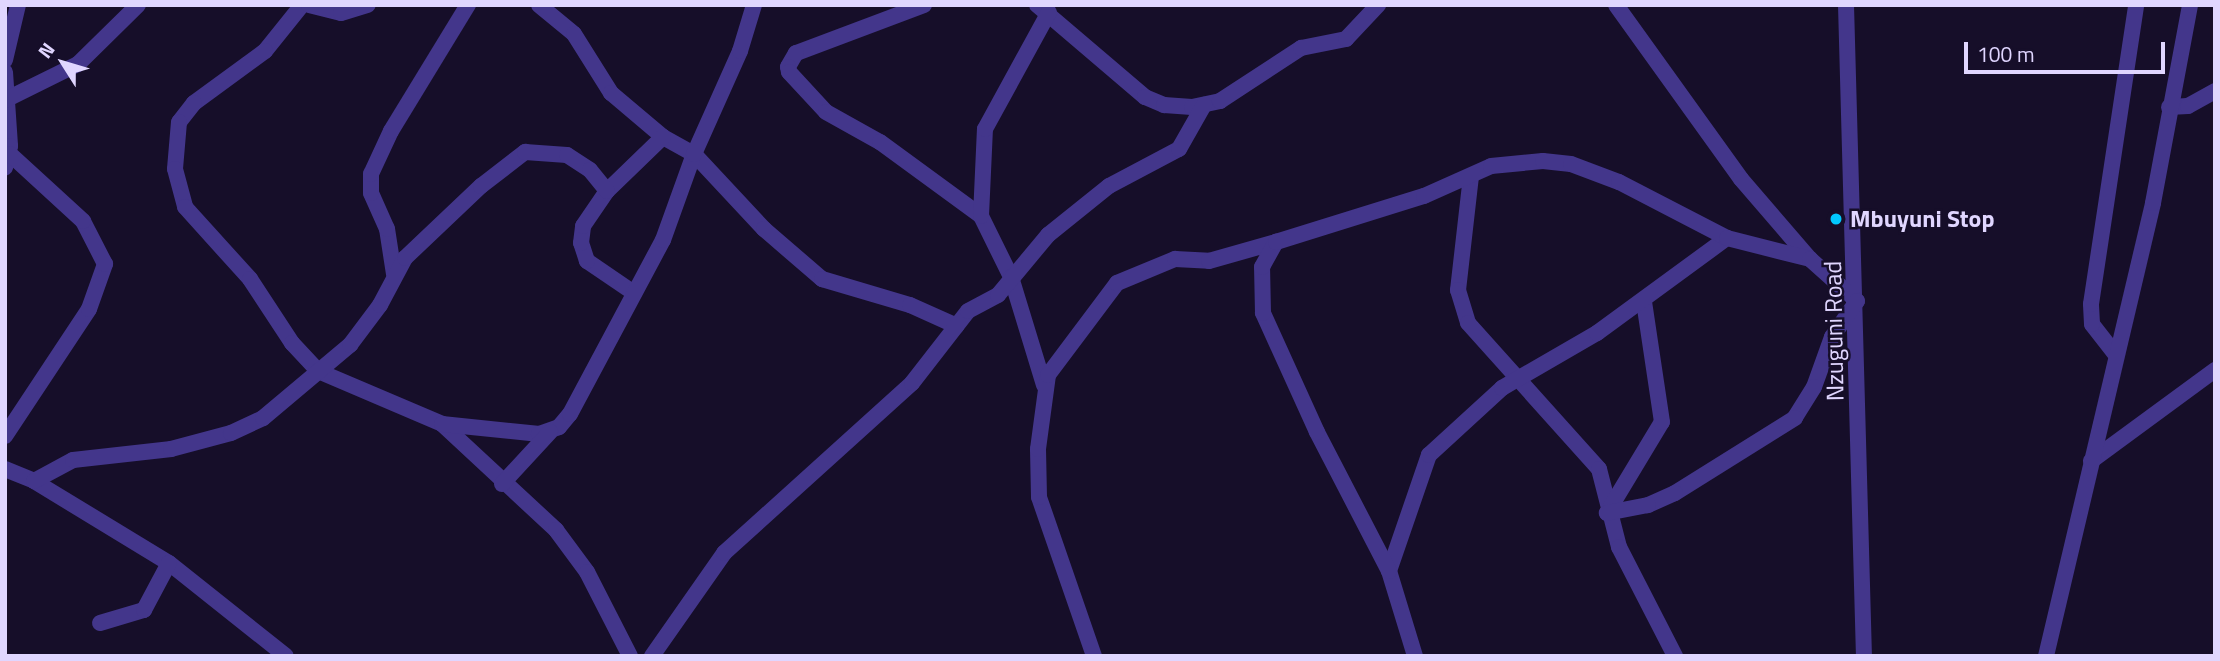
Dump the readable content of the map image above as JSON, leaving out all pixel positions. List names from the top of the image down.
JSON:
{
  "streets": {
    "street": ["Nzuguni Road"]
  },
  "places": ["Mbuyuni Stop"],
  "scale_bar": "100 m",
  "north": "top left"
}
